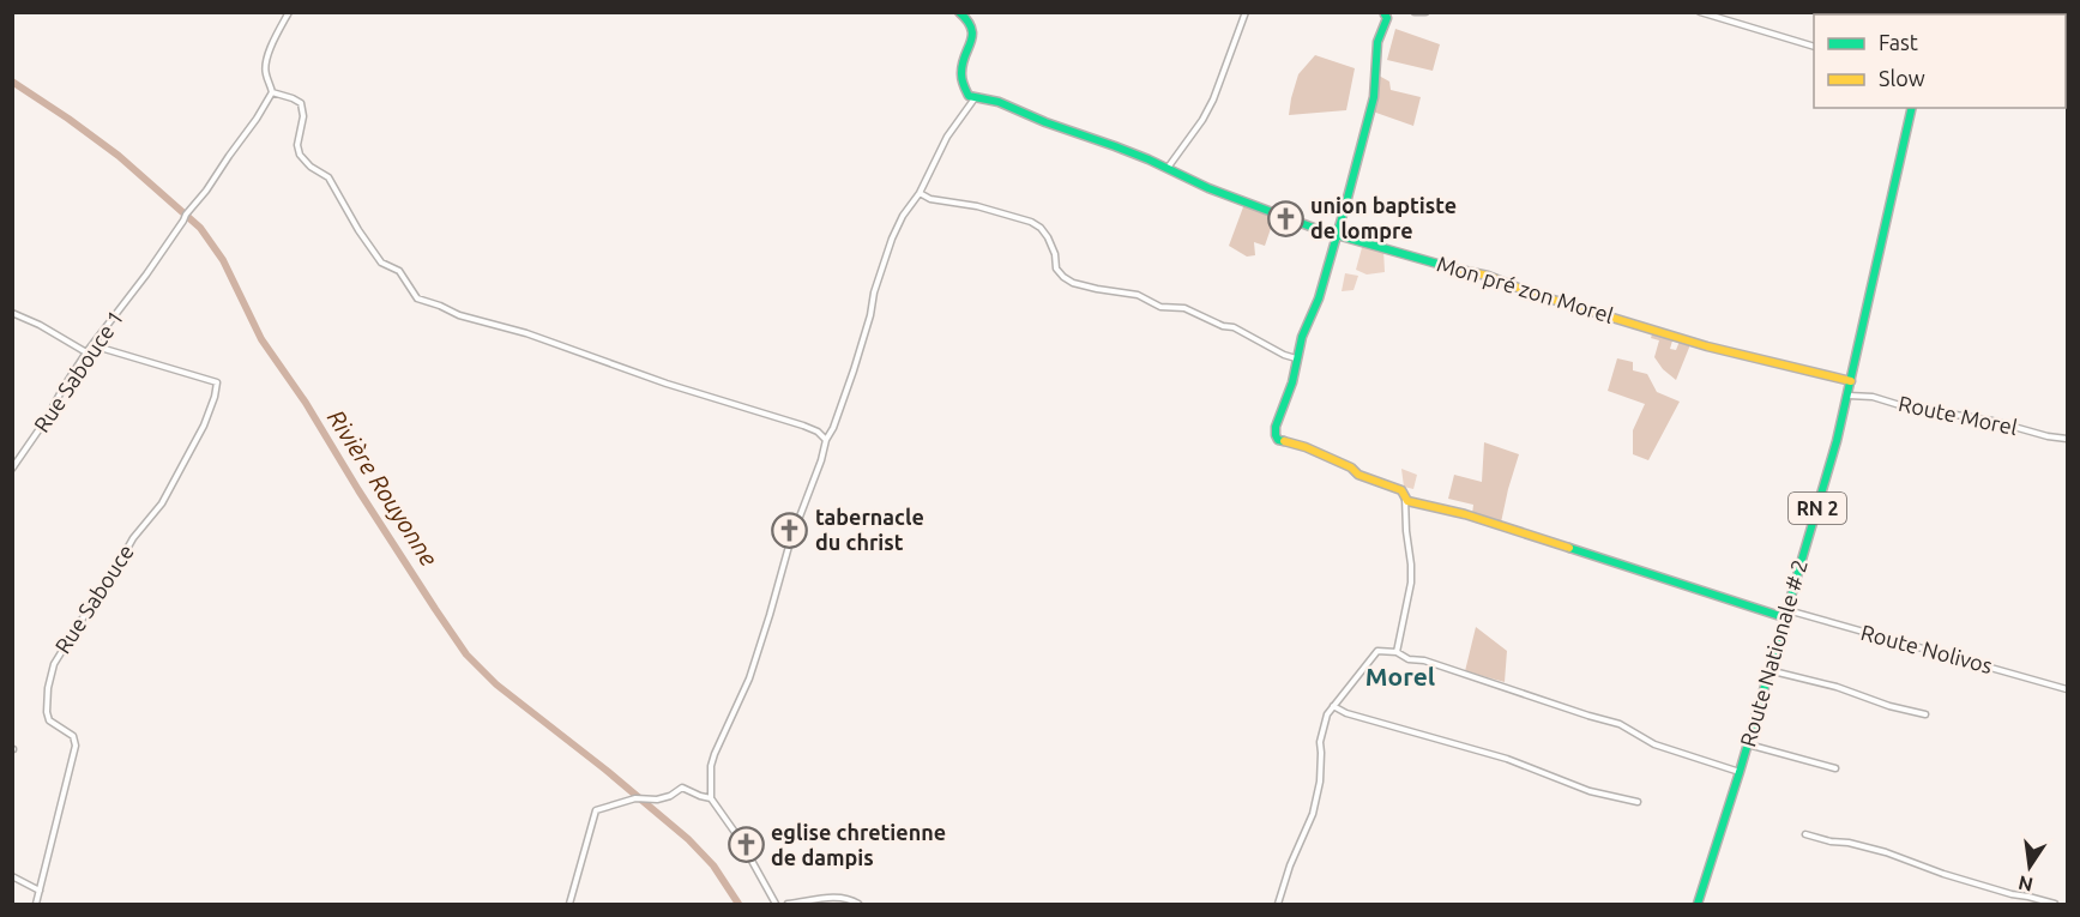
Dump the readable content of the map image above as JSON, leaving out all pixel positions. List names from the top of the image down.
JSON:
{
  "streets": {
    "street": [
      "Mon pré zon Morel",
      "Rue Sabouce 1",
      "Route Morel",
      "RN 2",
      "Rue Sabouce",
      "Route Nolivos",
      "Route Nationale # 2"
    ]
  },
  "crossings": [
    ["Mon pré zon Morel", "Route Nationale # 2"],
    ["Rue Sabouce 1", "Rue Sabouce"],
    ["Route Morel", "Route Nationale # 2"],
    ["Route Nolivos", "Route Nationale # 2"]
  ],
  "districts": ["Morel"],
  "water": ["Rivière Rouyonne"],
  "places": {
    "church": ["union baptiste de lompre", "tabernacle du christ", "eglise chretienne de dampis"]
  },
  "legend": ["Fast", "Slow"],
  "north": "bottom"
}
